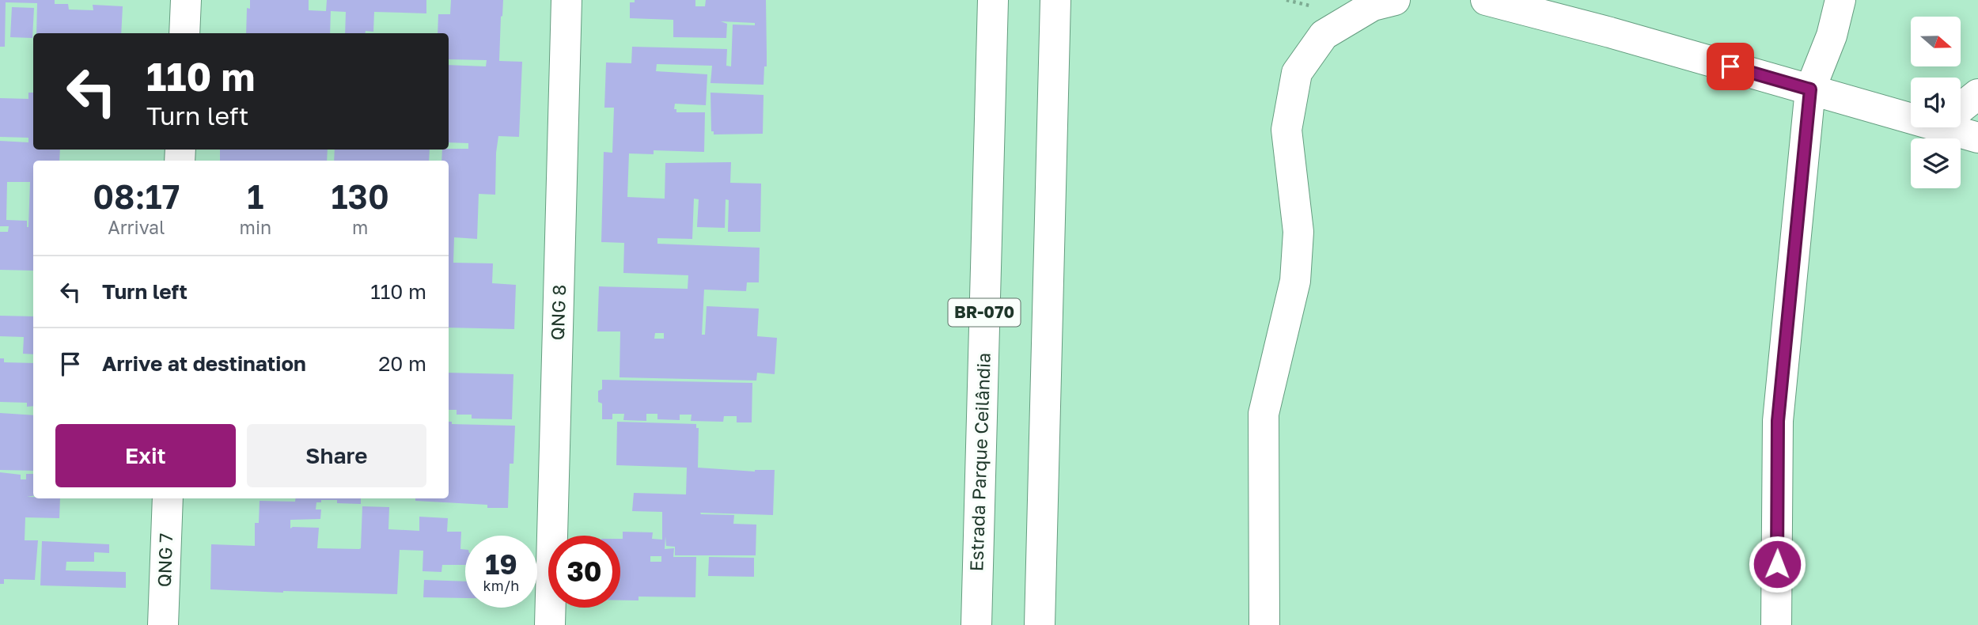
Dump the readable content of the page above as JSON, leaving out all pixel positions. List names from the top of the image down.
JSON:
{
  "streets": {
    "main road": [
      "QNG 8",
      "BR-070",
      "Estrada Parque Ceilândia",
      "QNG 7"
    ]
  },
  "north": "right",
  "page": {
    "turn": ["110 m", "Turn left"],
    "eta": [
      "08:17",
      "Arrival",
      "1",
      "min",
      "130",
      "m"
    ],
    "list": [
      {
        "name": "Turn left",
        "value": "110 m"
      },
      {
        "name": "Arrive at destination",
        "value": "20 m"
      }
    ],
    "buttons": ["Exit", "Share"],
    "speed": "19 km/h",
    "limit": "30"
  }
}
